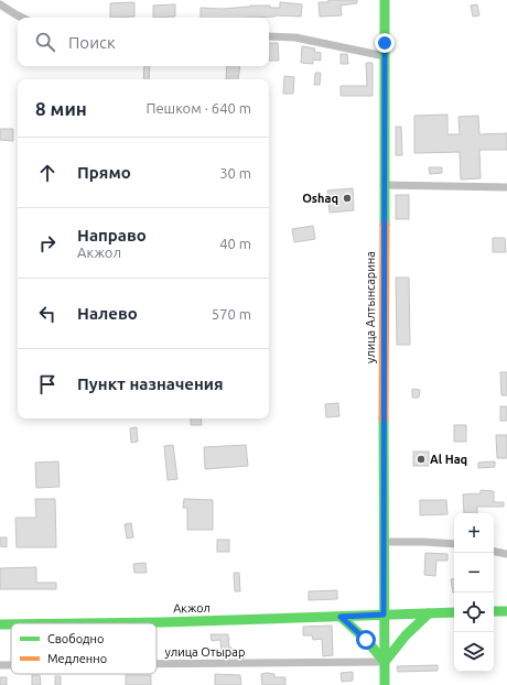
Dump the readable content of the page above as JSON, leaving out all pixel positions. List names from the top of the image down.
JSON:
{
  "streets": {
    "main road": ["улица Алтынсарина", "Акжол"],
    "street": ["улица Отырар"]
  },
  "crossings": [
    ["улица Алтынсарина", "Акжол"],
    ["улица Алтынсарина", "улица Отырар"]
  ],
  "places": ["Oshaq", "Al Haq"],
  "legend": ["Свободно", "Медленно"],
  "page": {
    "search": "Поиск",
    "heading": ["8 мин", "Пешком · 640 m"],
    "list": [
      ["Прямо", "30 m"],
      ["Направо", "Акжол", "40 m"],
      ["Налево", "570 m"],
      "Пункт назначения"
    ],
    "map_buttons": ["+", "−"]
  }
}
